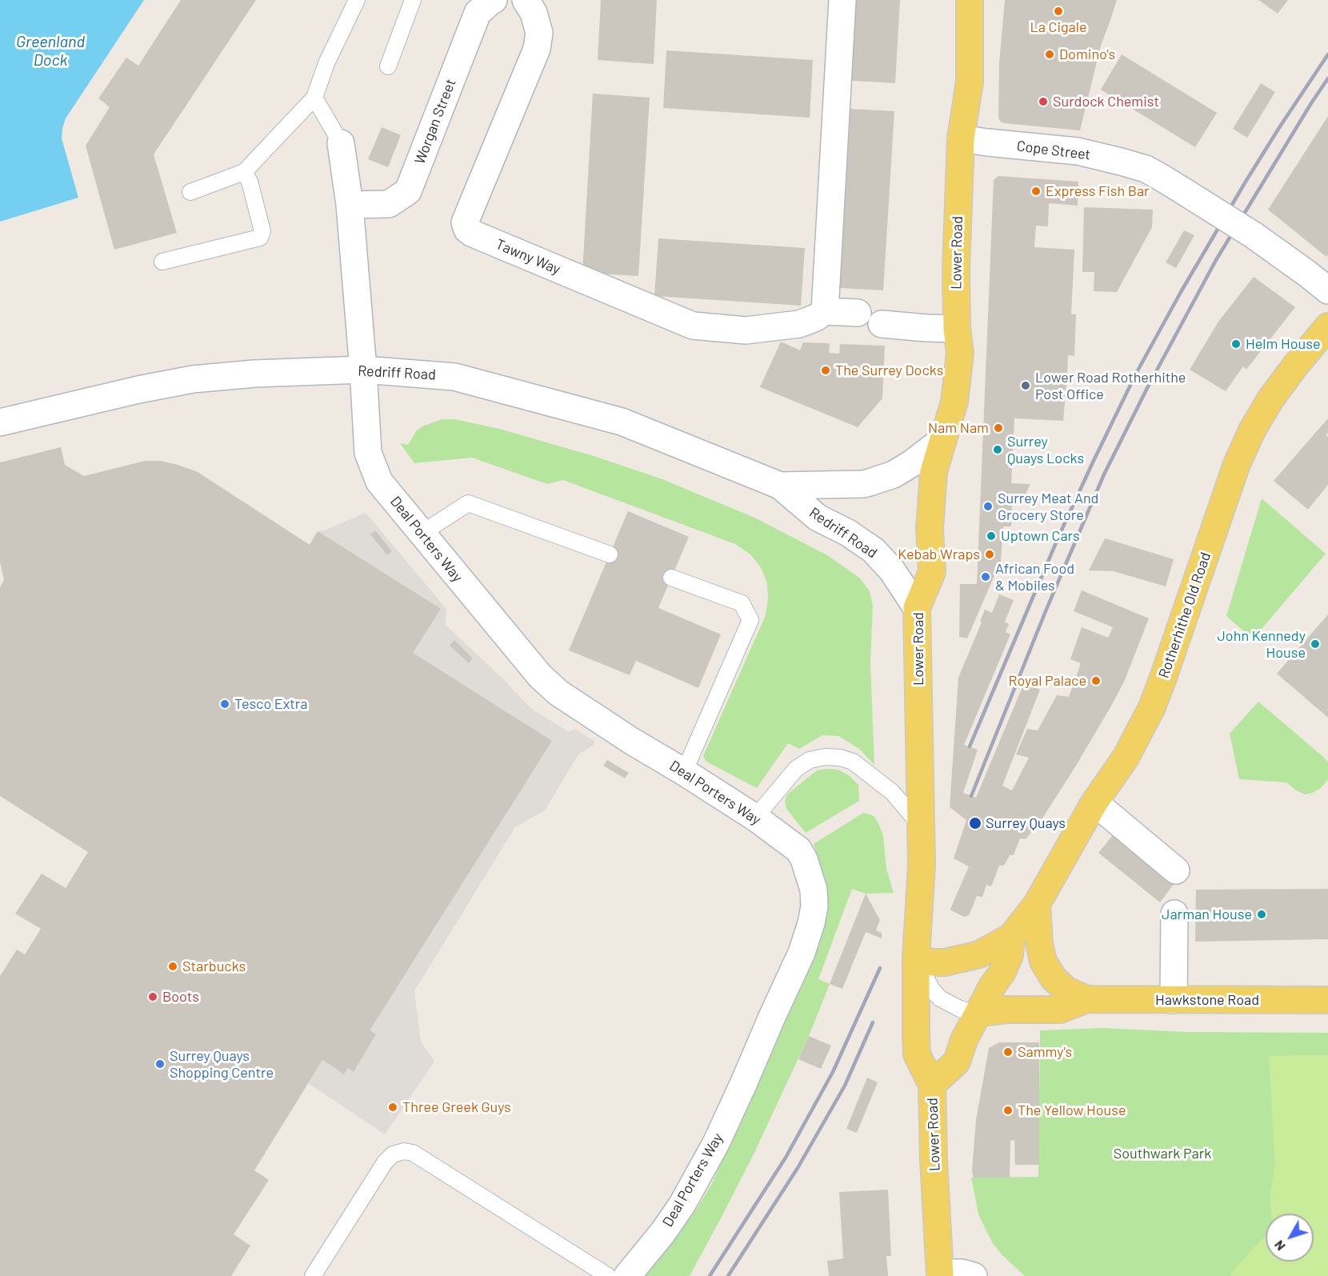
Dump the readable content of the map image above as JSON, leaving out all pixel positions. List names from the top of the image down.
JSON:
{
  "streets": {
    "main road": ["Lower Road", "Rotherhithe Old Road", "Hawkstone Road"],
    "street": [
      "Worgan Street",
      "Cope Street",
      "Tawny Way",
      "Redriff Road",
      "Deal Porters Way"
    ]
  },
  "crossings": [
    ["Cope Street", "Lower Road"],
    ["Lower Road", "Redriff Road"],
    ["Lower Road", "Rotherhithe Old Road"],
    ["Redriff Road", "Deal Porters Way"],
    ["Rotherhithe Old Road", "Hawkstone Road"]
  ],
  "water": ["Greenland Dock"],
  "parks": ["Southwark Park"],
  "places": [
    "La Cigale",
    "Domino's",
    "Surdock Chemist",
    "Express Fish Bar",
    "Helm House",
    "The Surrey Docks",
    "Lower Road Rotherhithe Post Office",
    "Nam Nam",
    "Surrey Quays Locks",
    "Surrey Meat And Grocery Store",
    "Uptown Cars",
    "Kebab Wraps",
    "African Food & Mobiles",
    "John Kennedy House",
    "Royal Palace",
    "Tesco Extra",
    "Surrey Quays",
    "Jarman House",
    "Starbucks",
    "Boots",
    "Sammy's",
    "Surrey Quays Shopping Centre",
    "Three Greek Guys",
    "The Yellow House"
  ],
  "north": "bottom left"
}
